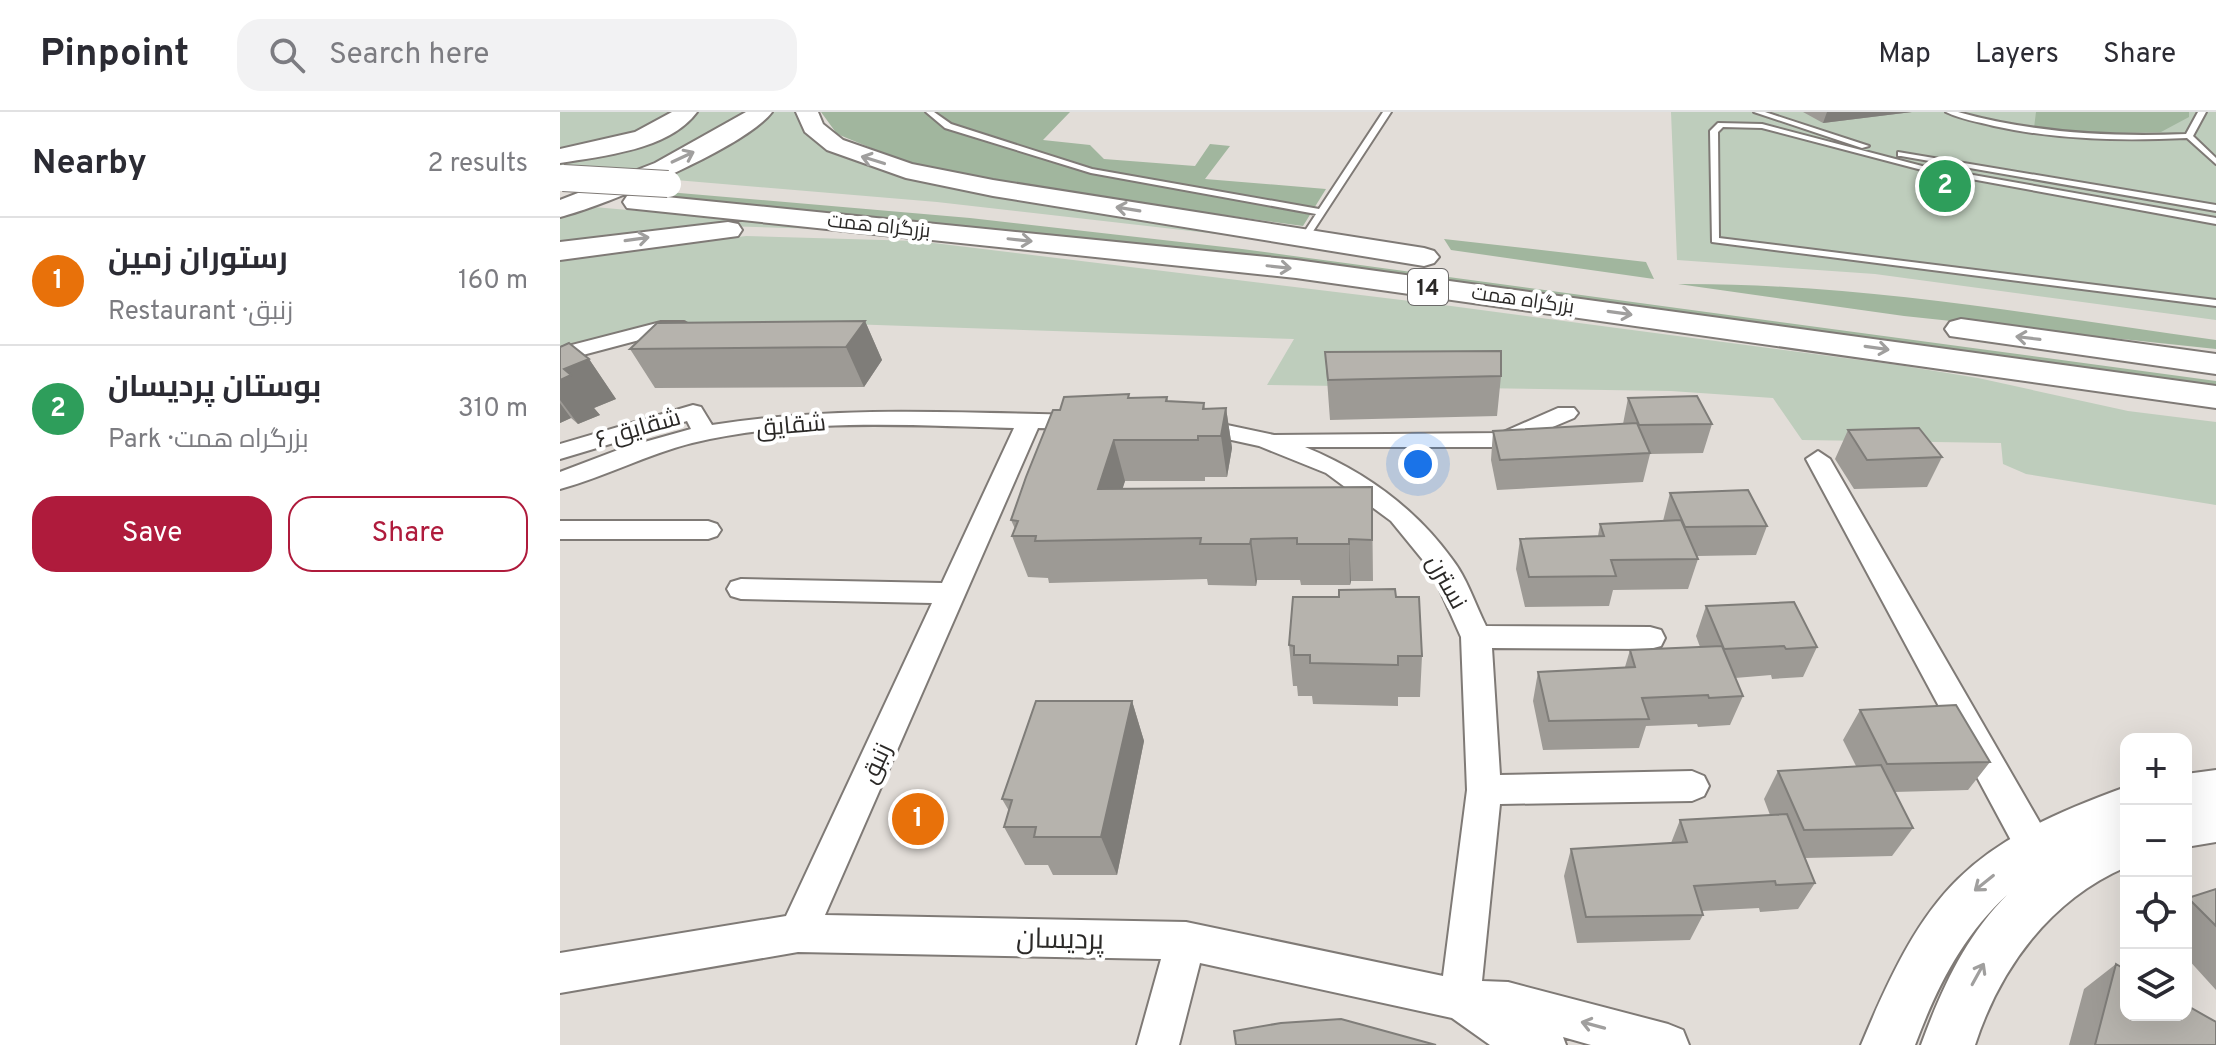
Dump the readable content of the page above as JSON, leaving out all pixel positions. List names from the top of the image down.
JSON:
{
  "streets": {
    "highway": ["بزرگراه همت", "14"],
    "street": [
      "شقایق",
      "شقایق ۶",
      "نسترن",
      "زنبق",
      "پردیسان"
    ]
  },
  "crossings": [
    ["بزرگراه همت", "14"],
    ["شقایق", "شقایق ۶"],
    ["شقایق", "زنبق"],
    ["نسترن", "پردیسان"],
    ["زنبق", "پردیسان"]
  ],
  "page": {
    "header": "Pinpoint",
    "search": "Search here",
    "nav": ["Map", "Layers", "Share"],
    "heading": ["Nearby", "2 results"],
    "pins": ["2", "1"],
    "list": [
      {
        "mark": "1",
        "name": "رستوران زمین",
        "note": "Restaurant · زنبق",
        "value": "160 m"
      },
      {
        "mark": "2",
        "name": "بوستان پردیسان",
        "note": "Park · بزرگراه همت",
        "value": "310 m"
      }
    ],
    "buttons": ["Save", "Share"],
    "map_buttons": ["+", "−"]
  }
}
